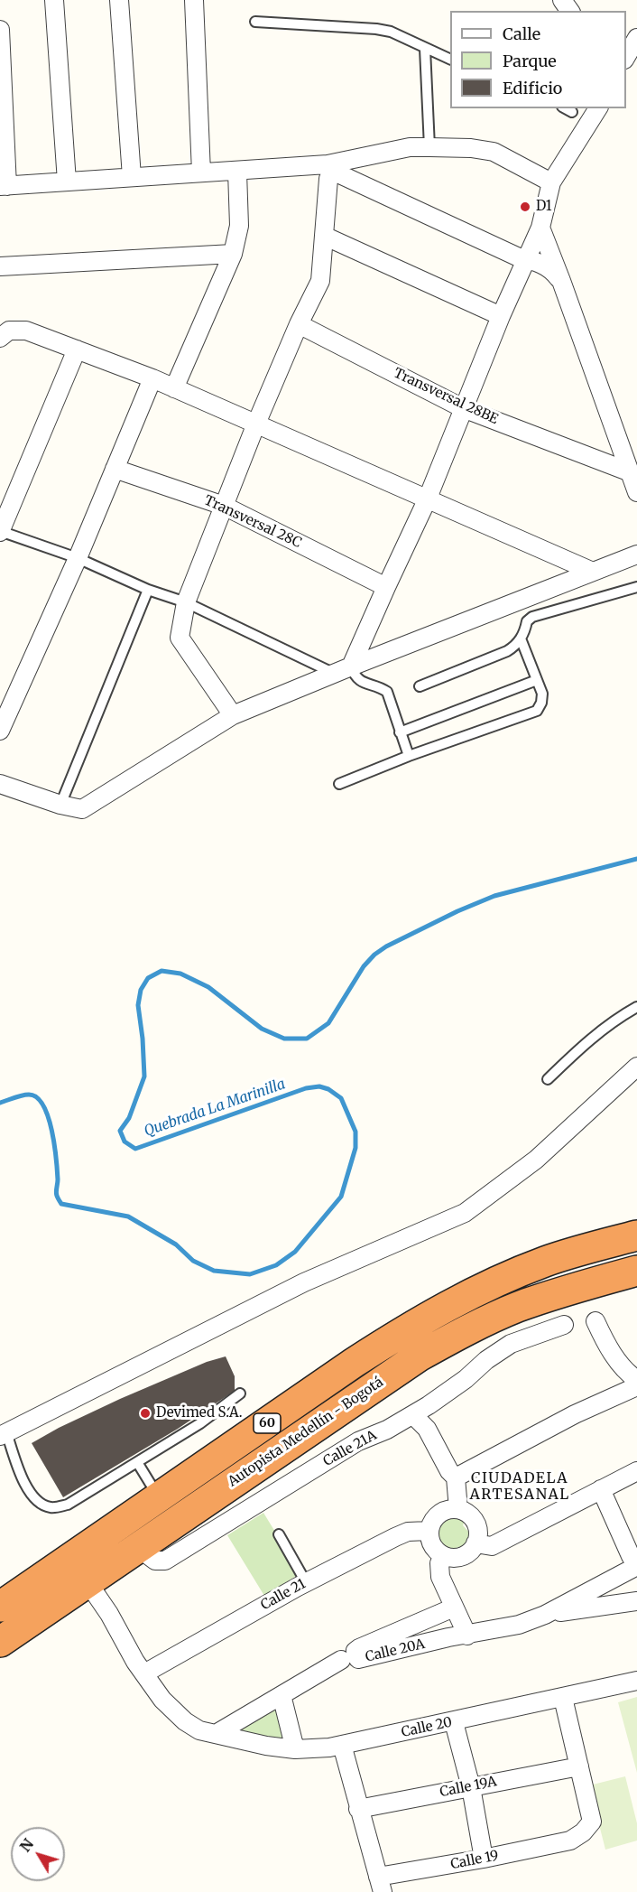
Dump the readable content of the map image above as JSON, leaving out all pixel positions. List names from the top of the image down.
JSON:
{
  "streets": {
    "highway": ["60", "Autopista Medellín - Bogotá"],
    "street": [
      "Transversal 28BE",
      "Transversal 28C",
      "Calle 21A",
      "Calle 21",
      "Calle 20A",
      "Calle 20",
      "Calle 19A",
      "Calle 19"
    ]
  },
  "crossings": [
    ["Autopista Medellín - Bogotá", "Calle 21A"],
    ["Autopista Medellín - Bogotá", "Calle 20"],
    ["Calle 21", "Calle 20"],
    ["Calle 19A", "Calle 19"]
  ],
  "districts": ["CIUDADELA ARTESANAL"],
  "water": ["Quebrada La Marinilla"],
  "places": ["D1", "Devimed S.A."],
  "legend": ["Calle", "Parque", "Edificio"],
  "north": "top left"
}
